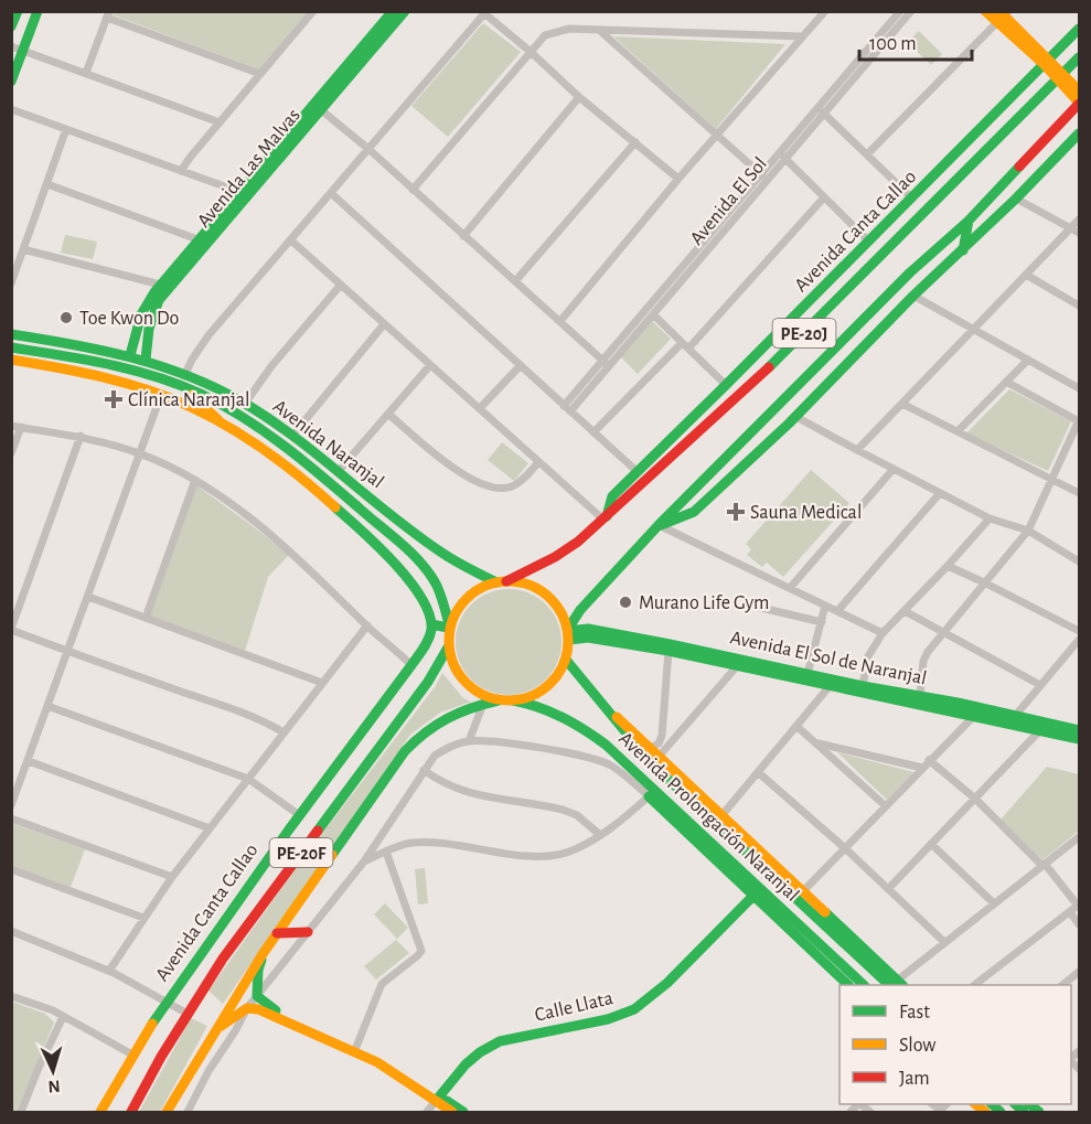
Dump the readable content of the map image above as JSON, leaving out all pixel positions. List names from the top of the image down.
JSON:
{
  "streets": {
    "main road": [
      "Avenida Las Malvas",
      "Avenida Canta Callao",
      "PE-20J",
      "Avenida Naranjal",
      "Avenida El Sol de Naranjal",
      "Avenida Prolongación Naranjal",
      "PE-20F",
      "Calle Llata"
    ],
    "street": ["Avenida El Sol"]
  },
  "crossings": [
    ["Avenida Las Malvas", "Avenida Naranjal"],
    ["Avenida Canta Callao", "PE-20J"],
    ["Avenida Canta Callao", "Avenida Naranjal"],
    ["Avenida Canta Callao", "Avenida El Sol de Naranjal"],
    ["Avenida Canta Callao", "Avenida Prolongación Naranjal"],
    ["Avenida Canta Callao", "PE-20F"],
    ["PE-20J", "Avenida Naranjal"],
    ["PE-20J", "Avenida El Sol de Naranjal"],
    ["PE-20J", "Avenida Prolongación Naranjal"],
    ["PE-20J", "PE-20F"],
    ["Avenida Naranjal", "Avenida El Sol de Naranjal"],
    ["Avenida Naranjal", "Avenida Prolongación Naranjal"],
    ["Avenida Naranjal", "PE-20F"],
    ["Avenida El Sol de Naranjal", "Avenida Prolongación Naranjal"],
    ["Avenida El Sol de Naranjal", "PE-20F"],
    ["Avenida Prolongación Naranjal", "PE-20F"],
    ["Avenida Prolongación Naranjal", "Calle Llata"]
  ],
  "places": {
    "other": ["Toe Kwon Do", "Murano Life Gym"],
    "health": ["Clínica Naranjal", "Sauna Medical"]
  },
  "legend": ["Fast", "Slow", "Jam"],
  "scale_bar": "100 m",
  "north": "bottom"
}
